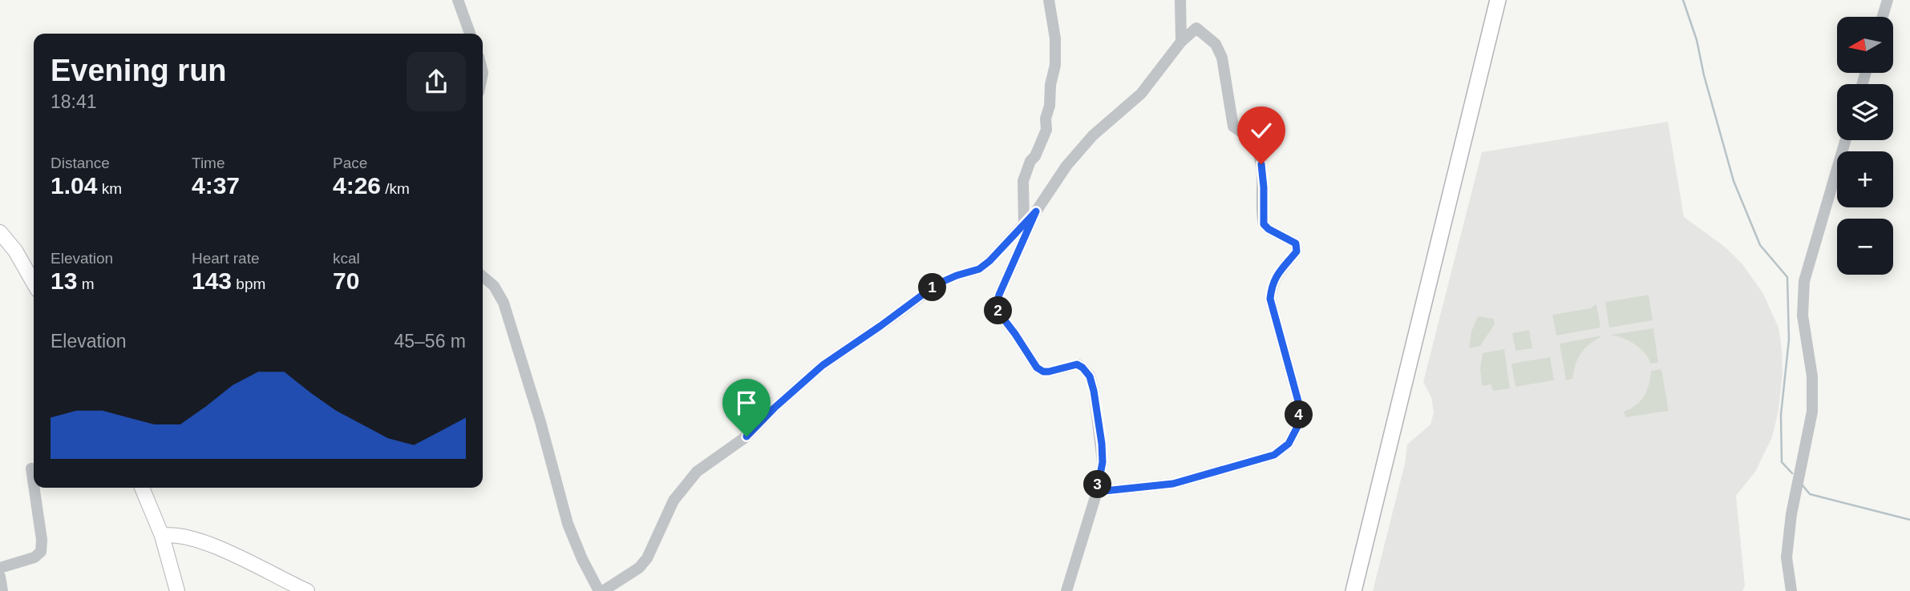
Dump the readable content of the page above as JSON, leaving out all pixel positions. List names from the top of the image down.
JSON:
{
  "north": "left",
  "page": {
    "map_buttons": ["+", "−"],
    "heading": ["Evening run", "18:41"],
    "stats": [
      ["Distance", "1.04 km"],
      ["Time", "4:37"],
      ["Pace", "4:26 /km"],
      ["Elevation", "13 m"],
      ["Heart rate", "143 bpm"],
      ["kcal", "70"]
    ],
    "pins": [
      "1",
      "2",
      "4",
      "3"
    ],
    "chart": ["Elevation", "45–56 m"]
  }
}
